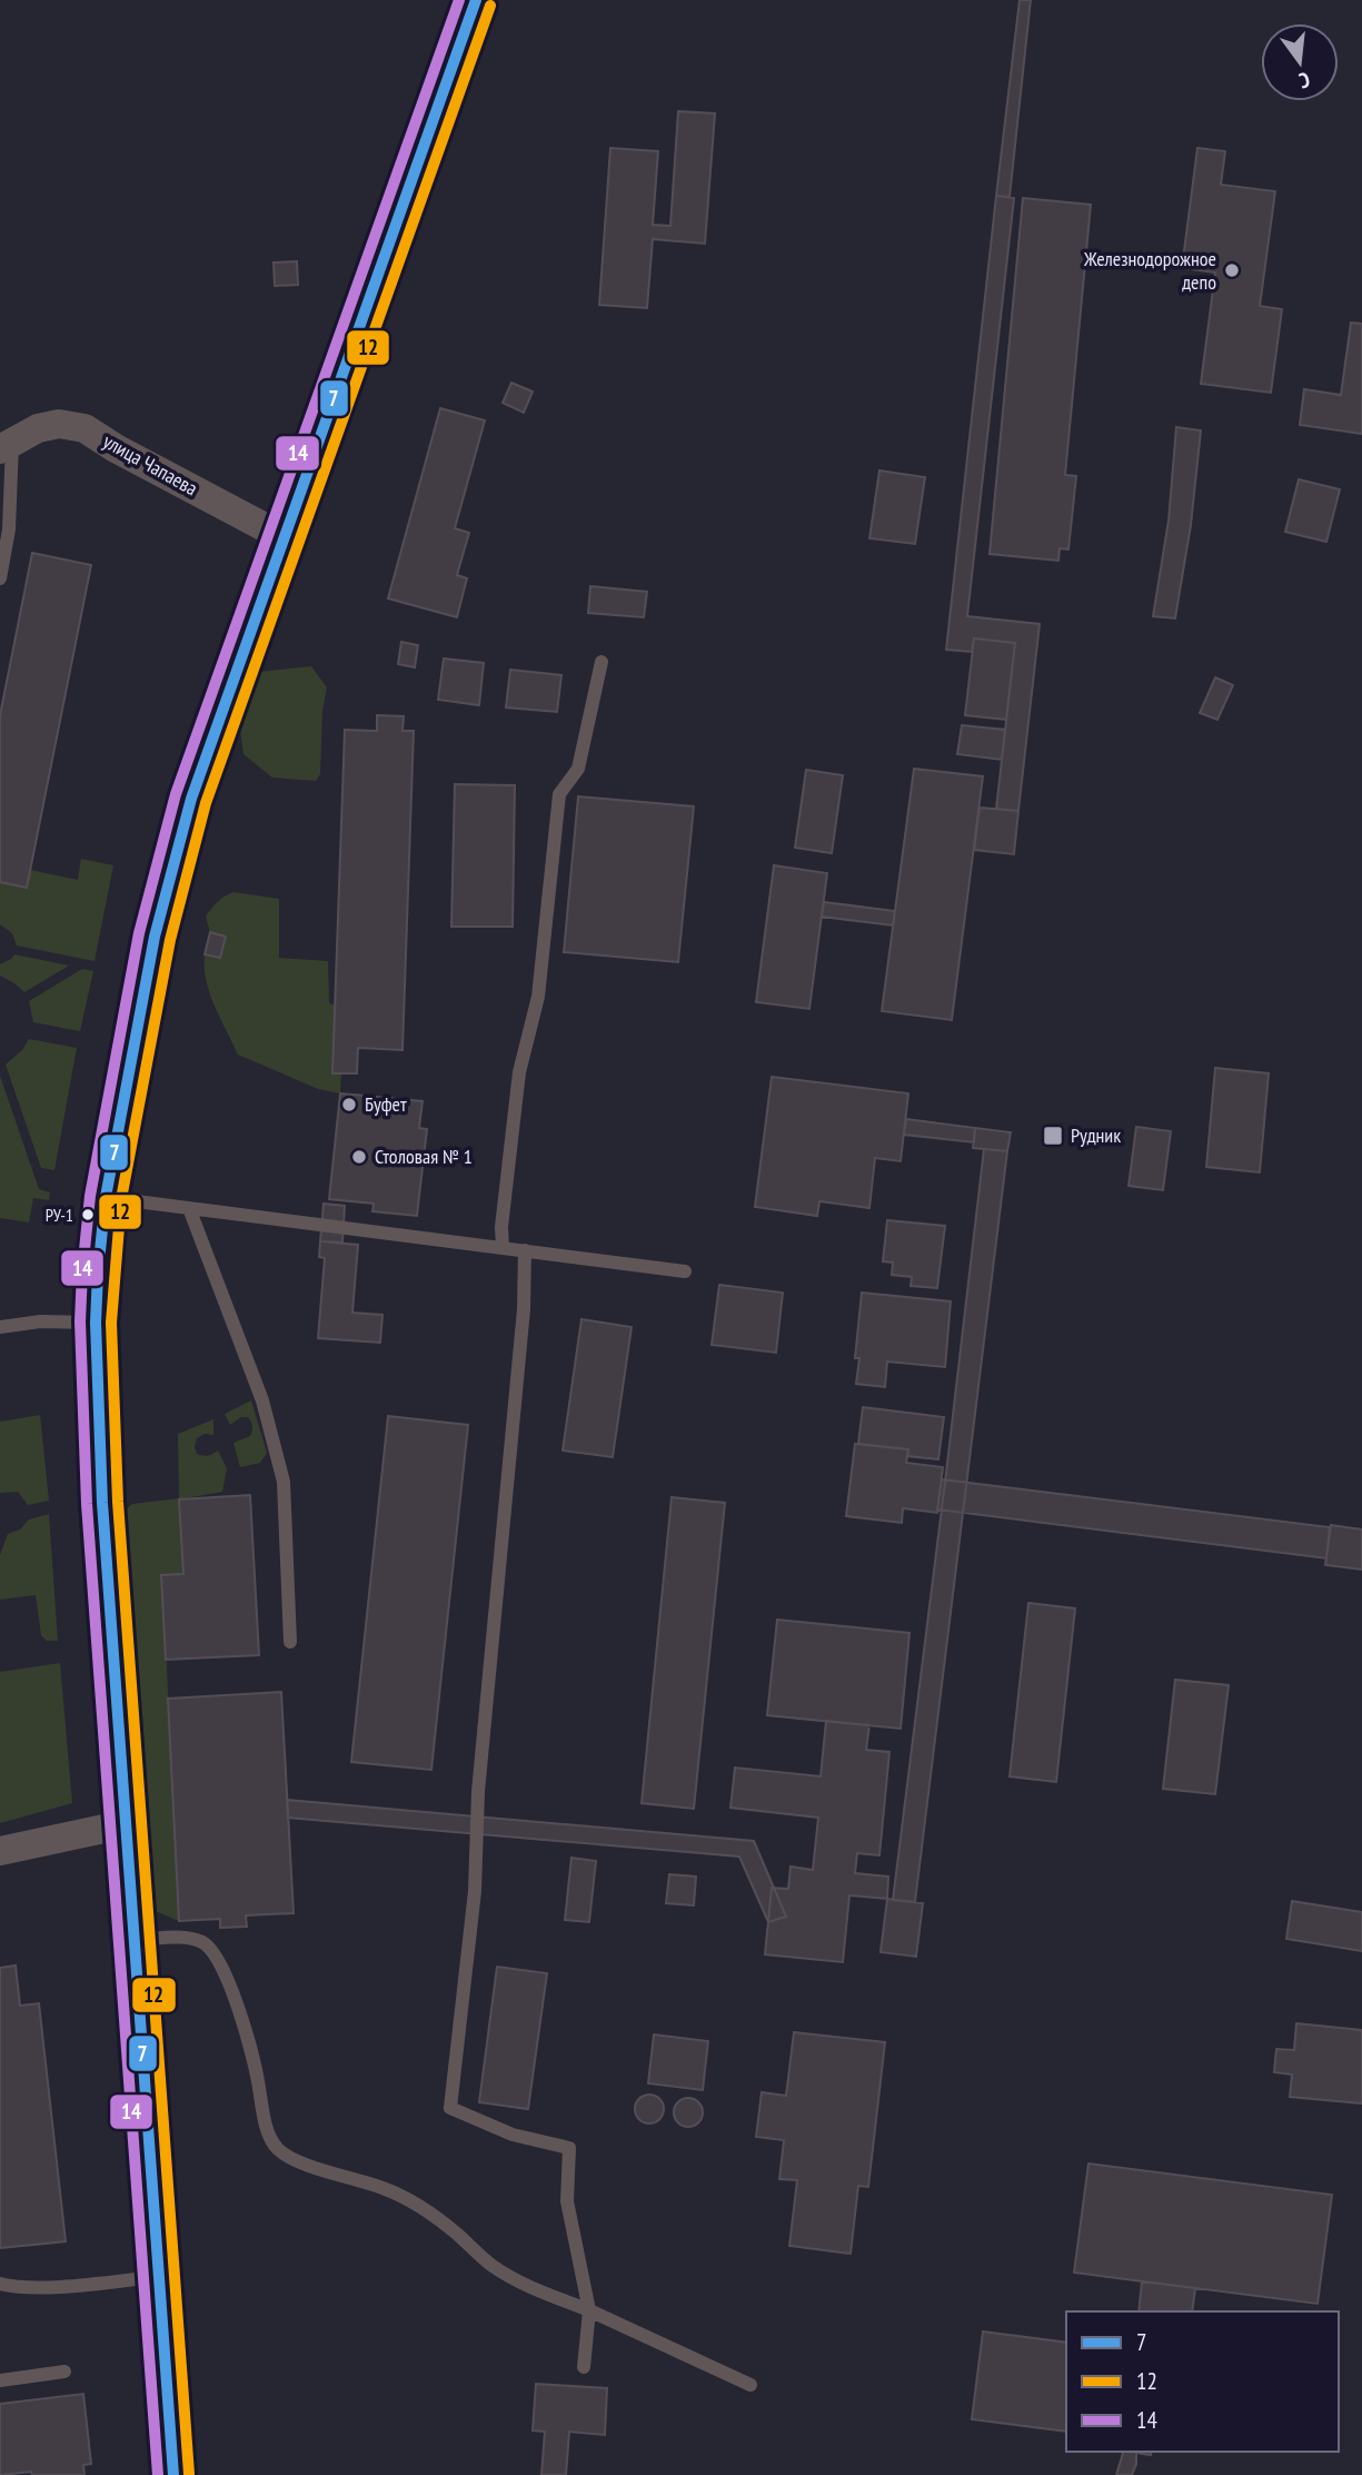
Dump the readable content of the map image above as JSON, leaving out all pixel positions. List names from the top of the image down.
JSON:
{
  "streets": {
    "street": ["улица Чапаева"]
  },
  "places": {
    "other": [
      "Железнодорожное депо",
      "Буфет",
      "Столовая № 1",
      "РУ-1"
    ],
    "transit": ["Рудник"]
  },
  "lines": ["transit line 7", "transit line 14", "transit line 12"],
  "legend": ["7", "12", "14"],
  "north": "bottom"
}
